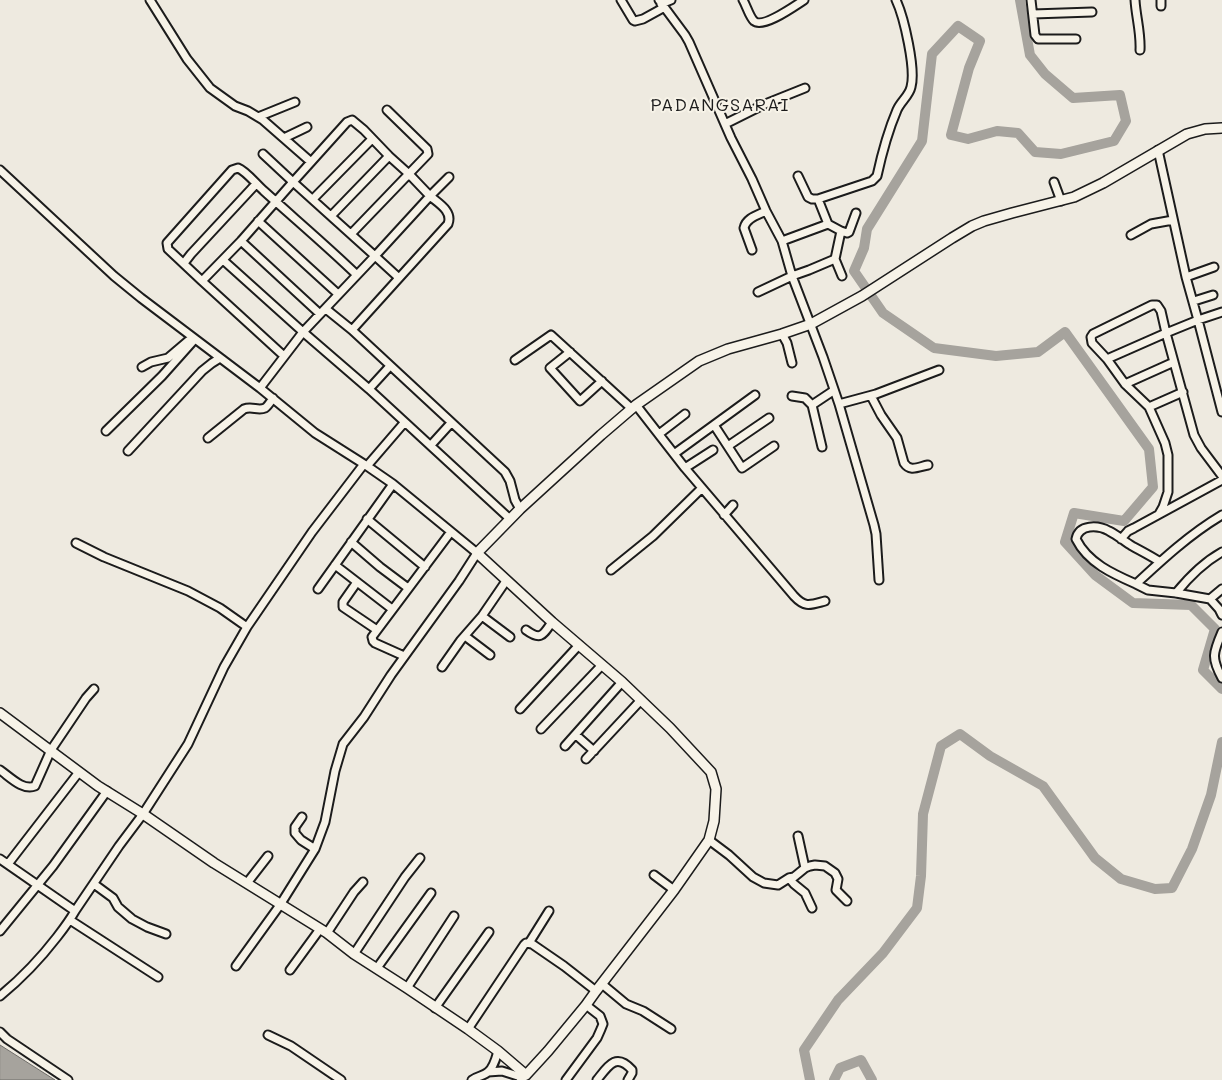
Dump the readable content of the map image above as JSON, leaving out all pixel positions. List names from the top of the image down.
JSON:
{
  "districts": ["PADANGSARAI"]
}
